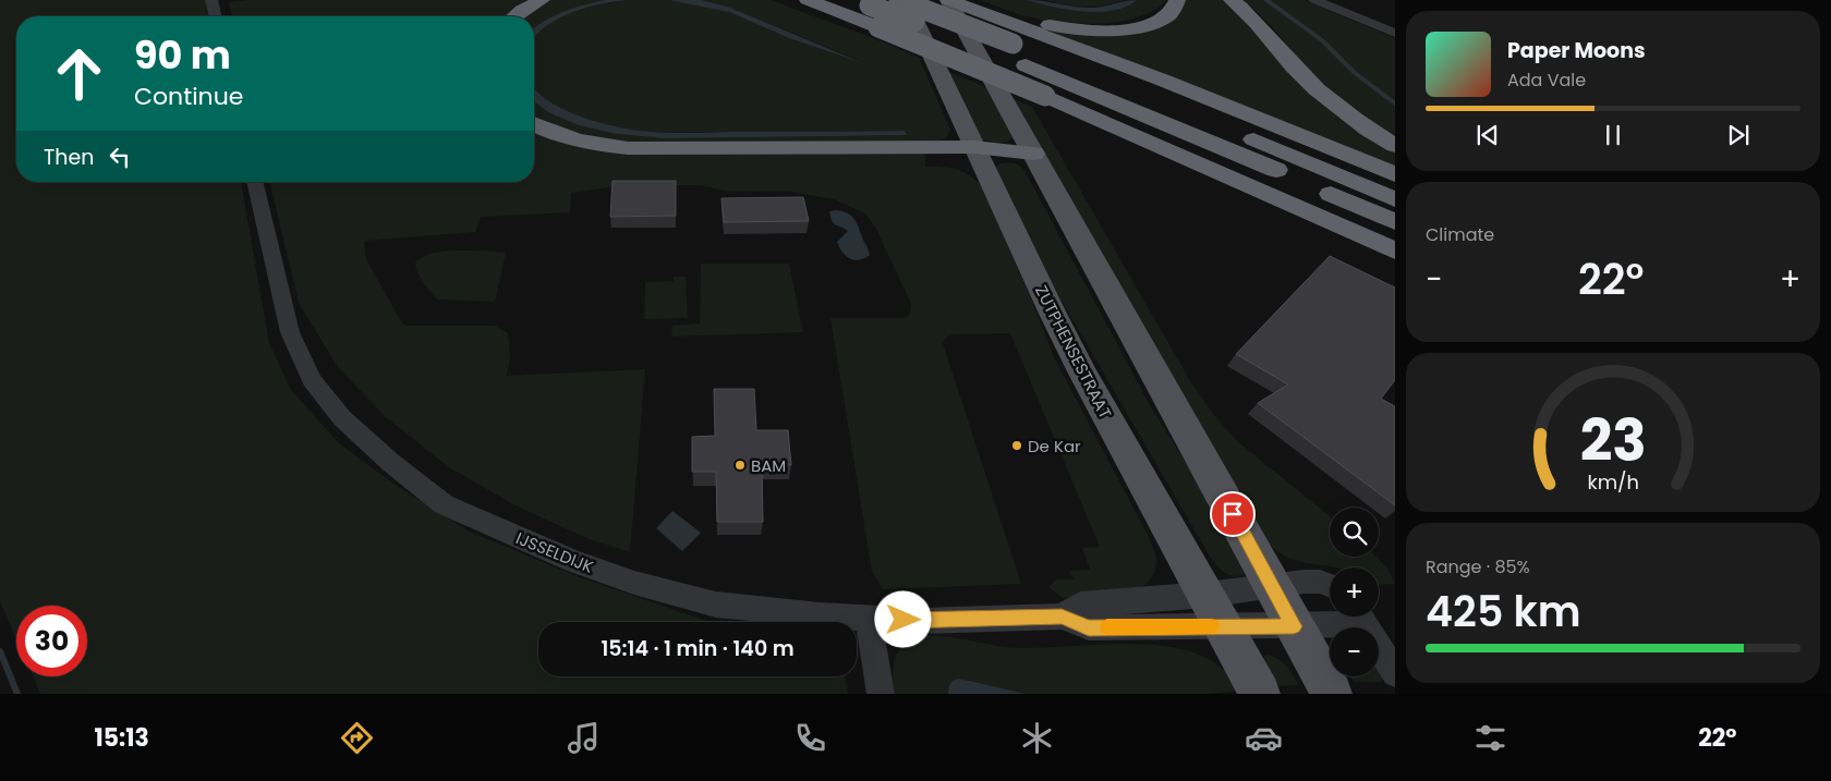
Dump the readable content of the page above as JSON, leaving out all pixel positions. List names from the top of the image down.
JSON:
{
  "streets": {
    "main road": ["ZUTPHENSESTRAAT"],
    "street": ["IJSSELDIJK"]
  },
  "crossings": [
    ["ZUTPHENSESTRAAT", "IJSSELDIJK"]
  ],
  "places": ["De Kar", "BAM"],
  "page": {
    "turn": ["90 m", "Continue"],
    "song": ["Paper Moons", "Ada Vale"],
    "then": "Then",
    "tile": [
      "Climate",
      ["Range · 85%", "425 km"]
    ],
    "heat": ["−", "22°", "+"],
    "map_buttons": ["+", "−"],
    "limit": "30",
    "trip": "15:14 · 1 min · 140 m",
    "tabs": ["15:13", "22°"],
    "gauge": ["23", "km/h"]
  }
}
